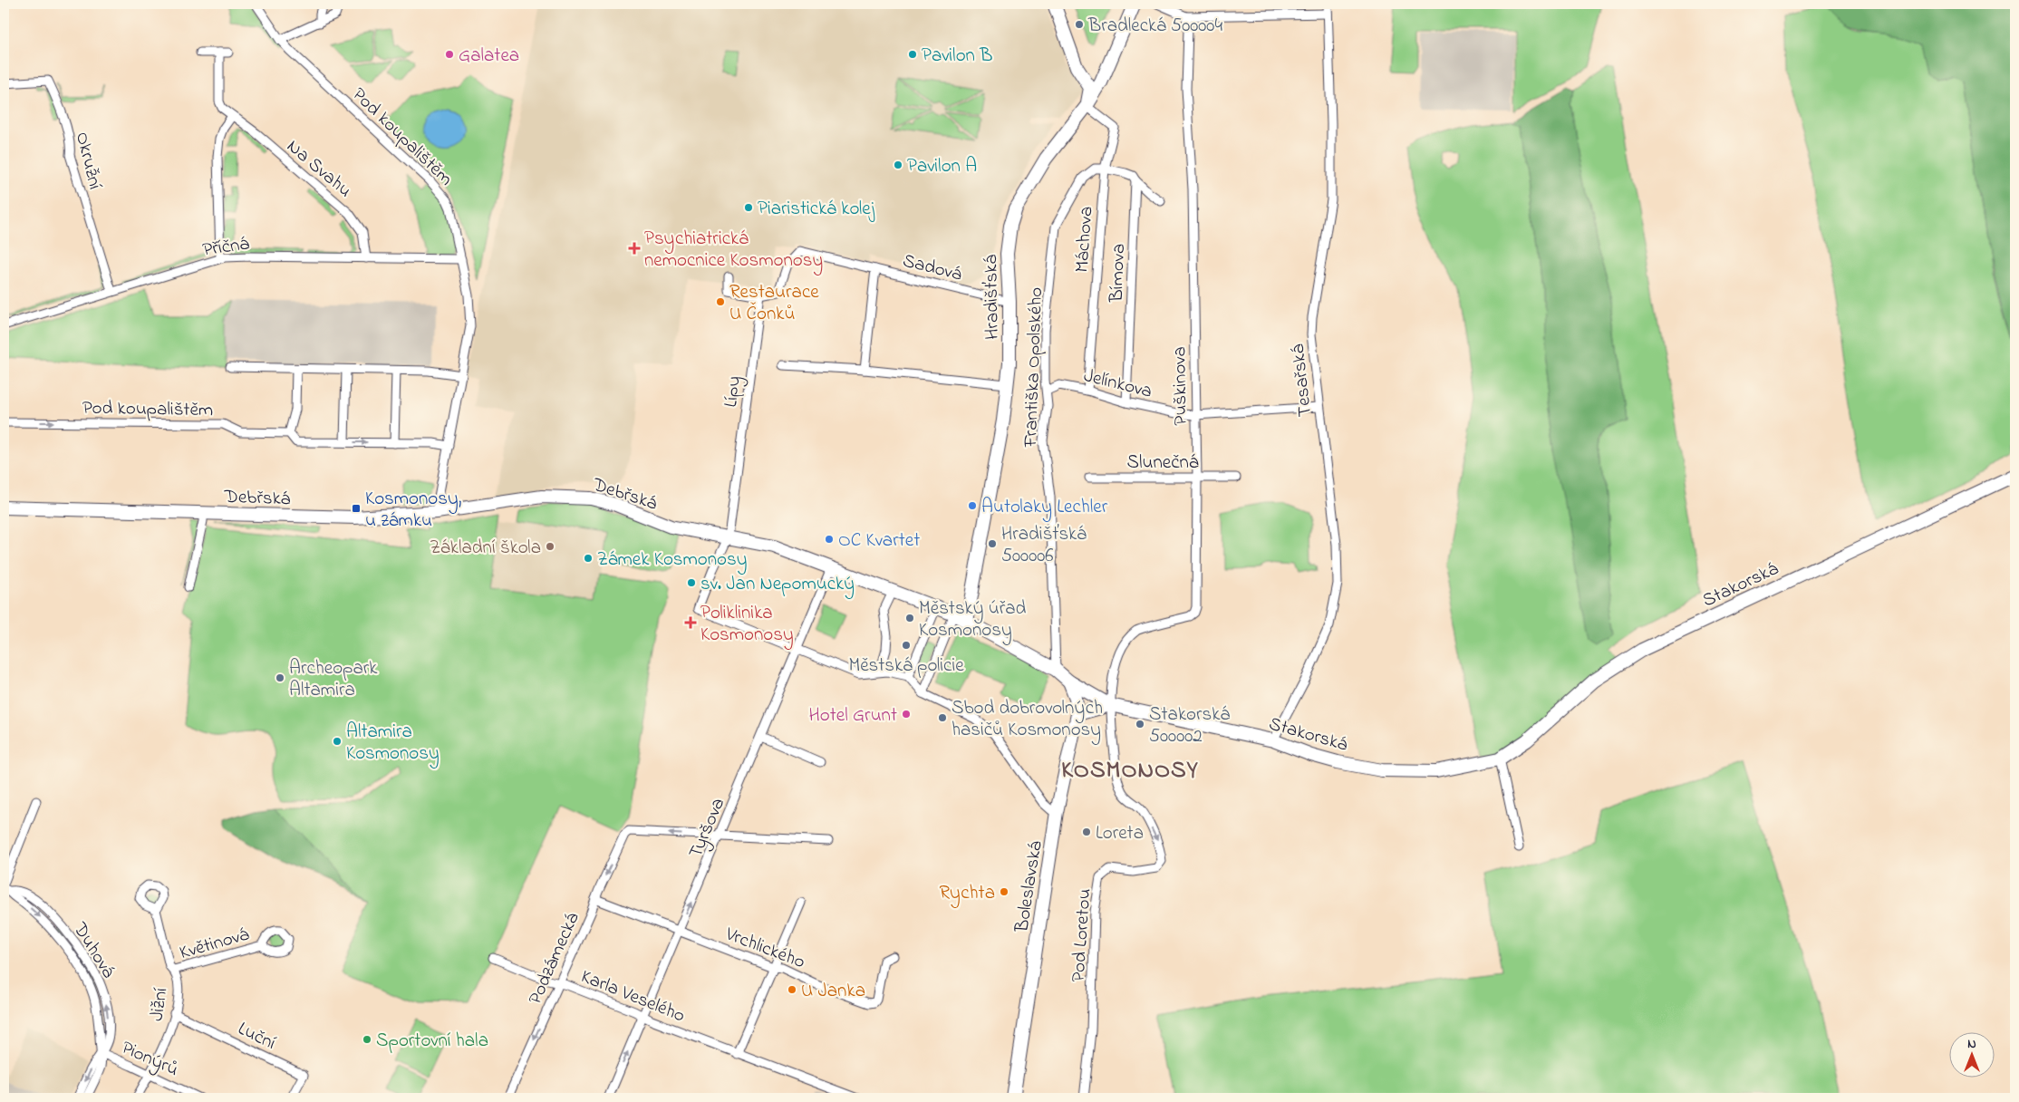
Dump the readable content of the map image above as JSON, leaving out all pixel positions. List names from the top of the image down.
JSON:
{
  "streets": {
    "street": [
      "Pod koupalištěm",
      "Okružní",
      "Na Svahu",
      "Máchova",
      "Příčná",
      "Sadová",
      "Bímova",
      "Hradišťská",
      "Františka Opolského",
      "Tesařská",
      "Jelínkova",
      "Puškinova",
      "Lípy",
      "Slunečná",
      "Debřská",
      "Stakorská",
      "Tyršova",
      "Boleslavská",
      "Pod Loretou",
      "Květinová",
      "Vrchlického",
      "Duhová",
      "Podzámecká",
      "Karla Veselého",
      "Jižní",
      "Luční",
      "Pionýrů"
    ]
  },
  "crossings": [
    ["Pod koupalištěm", "Příčná"],
    ["Pod koupalištěm", "Debřská"],
    ["Okružní", "Příčná"],
    ["Na Svahu", "Příčná"],
    ["Máchova", "Hradišťská"],
    ["Máchova", "Františka Opolského"],
    ["Máchova", "Jelínkova"],
    ["Sadová", "Hradišťská"],
    ["Sadová", "Lípy"],
    ["Bímova", "Jelínkova"],
    ["Hradišťská", "Debřská"],
    ["Františka Opolského", "Jelínkova"],
    ["Františka Opolského", "Debřská"],
    ["Tesařská", "Jelínkova"],
    ["Tesařská", "Stakorská"],
    ["Jelínkova", "Puškinova"],
    ["Puškinova", "Slunečná"],
    ["Puškinova", "Debřská"],
    ["Puškinova", "Stakorská"],
    ["Puškinova", "Pod Loretou"],
    ["Lípy", "Debřská"],
    ["Debřská", "Stakorská"],
    ["Debřská", "Tyršova"],
    ["Debřská", "Boleslavská"],
    ["Debřská", "Pod Loretou"],
    ["Stakorská", "Pod Loretou"],
    ["Tyršova", "Vrchlického"],
    ["Tyršova", "Podzámecká"],
    ["Tyršova", "Karla Veselého"],
    ["Květinová", "Jižní"],
    ["Vrchlického", "Podzámecká"],
    ["Duhová", "Pionýrů"],
    ["Podzámecká", "Karla Veselého"],
    ["Jižní", "Luční"],
    ["Jižní", "Pionýrů"]
  ],
  "one_way": ["Pod Loretou", "Podzámecká"],
  "districts": ["KOSMONOSY"],
  "places": {
    "other": [
      "Bradlecká 500004",
      "Galatea",
      "Pavilon B",
      "Pavilon A",
      "Piaristická kolej",
      "Restaurace U Čonků",
      "Autolaky Lechler",
      "OC Kvartet",
      "Hradišťská 500006",
      "Základní škola",
      "Zámek Kosmonosy",
      "sv. Jan Nepomucký",
      "Městský úřad Kosmonosy",
      "Městská policie",
      "Archeopark Altamira",
      "Hotel Grunt",
      "Sbod dobrovolných hasičů Kosmonosy",
      "Stakorská 500002",
      "Altamira Kosmonosy",
      "Loreta",
      "Rychta",
      "U Janka",
      "Sportovní hala"
    ],
    "health": ["Psychiatrická nemocnice Kosmonosy", "Poliklinika Kosmonosy"],
    "transit": ["Kosmonosy, u zámku"]
  },
  "north": "top"
}
